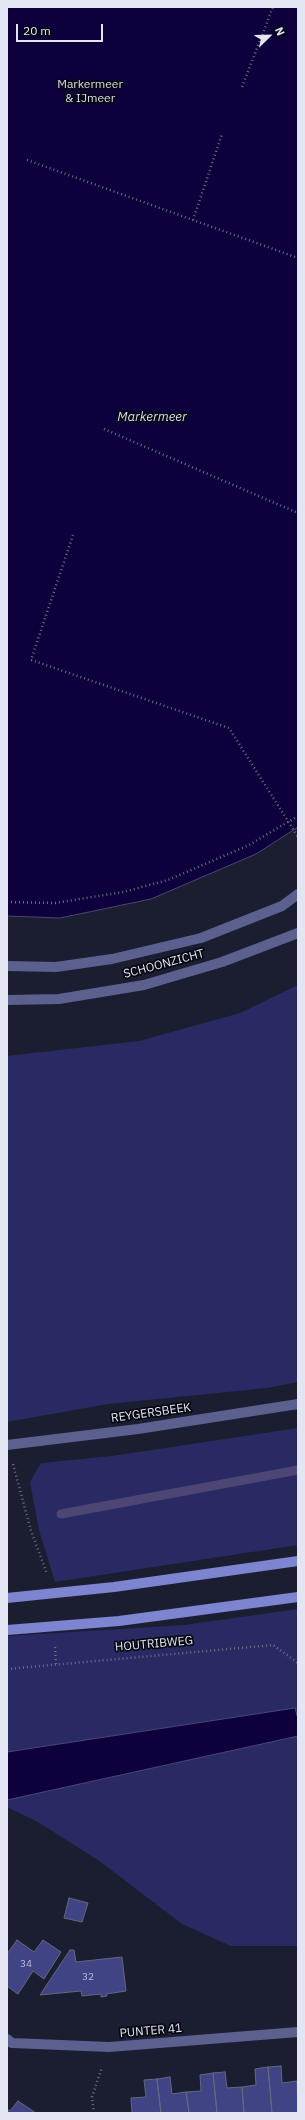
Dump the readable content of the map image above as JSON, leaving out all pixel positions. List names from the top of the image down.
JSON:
{
  "streets": {
    "street": ["SCHOONZICHT", "REYGERSBEEK", "PUNTER 41"],
    "path": ["HOUTRIBWEG"]
  },
  "water": ["Markermeer"],
  "parks": ["Markermeer & IJmeer"],
  "house_numbers": ["34", "32"],
  "scale_bar": "20 m",
  "north": "top right"
}
